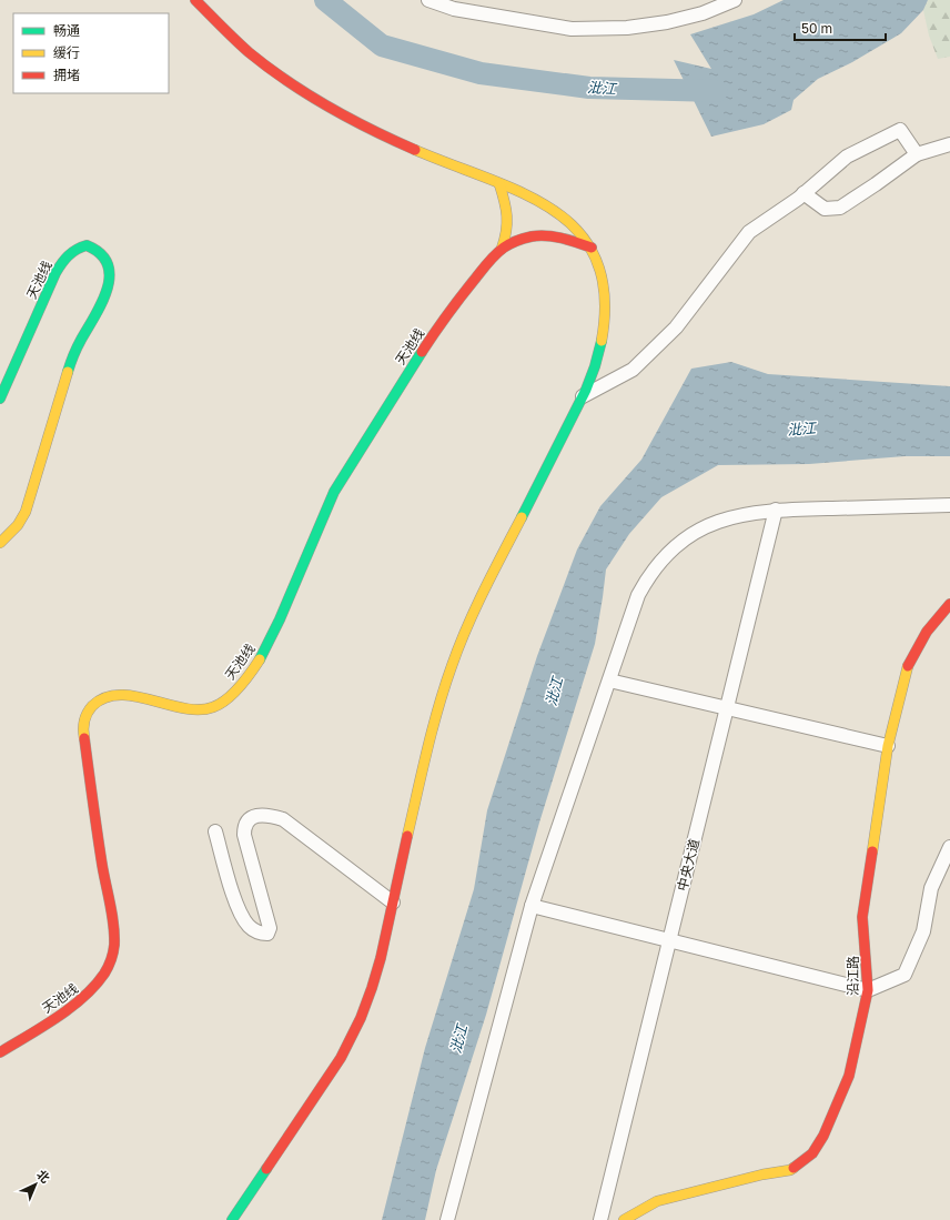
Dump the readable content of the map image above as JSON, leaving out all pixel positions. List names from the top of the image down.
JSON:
{
  "streets": {
    "main road": ["天池线", "沿江路"],
    "street": ["中央大道"]
  },
  "water": ["沘江"],
  "legend": ["畅通", "缓行", "拥堵"],
  "scale_bar": "50 m",
  "north": "top right"
}
